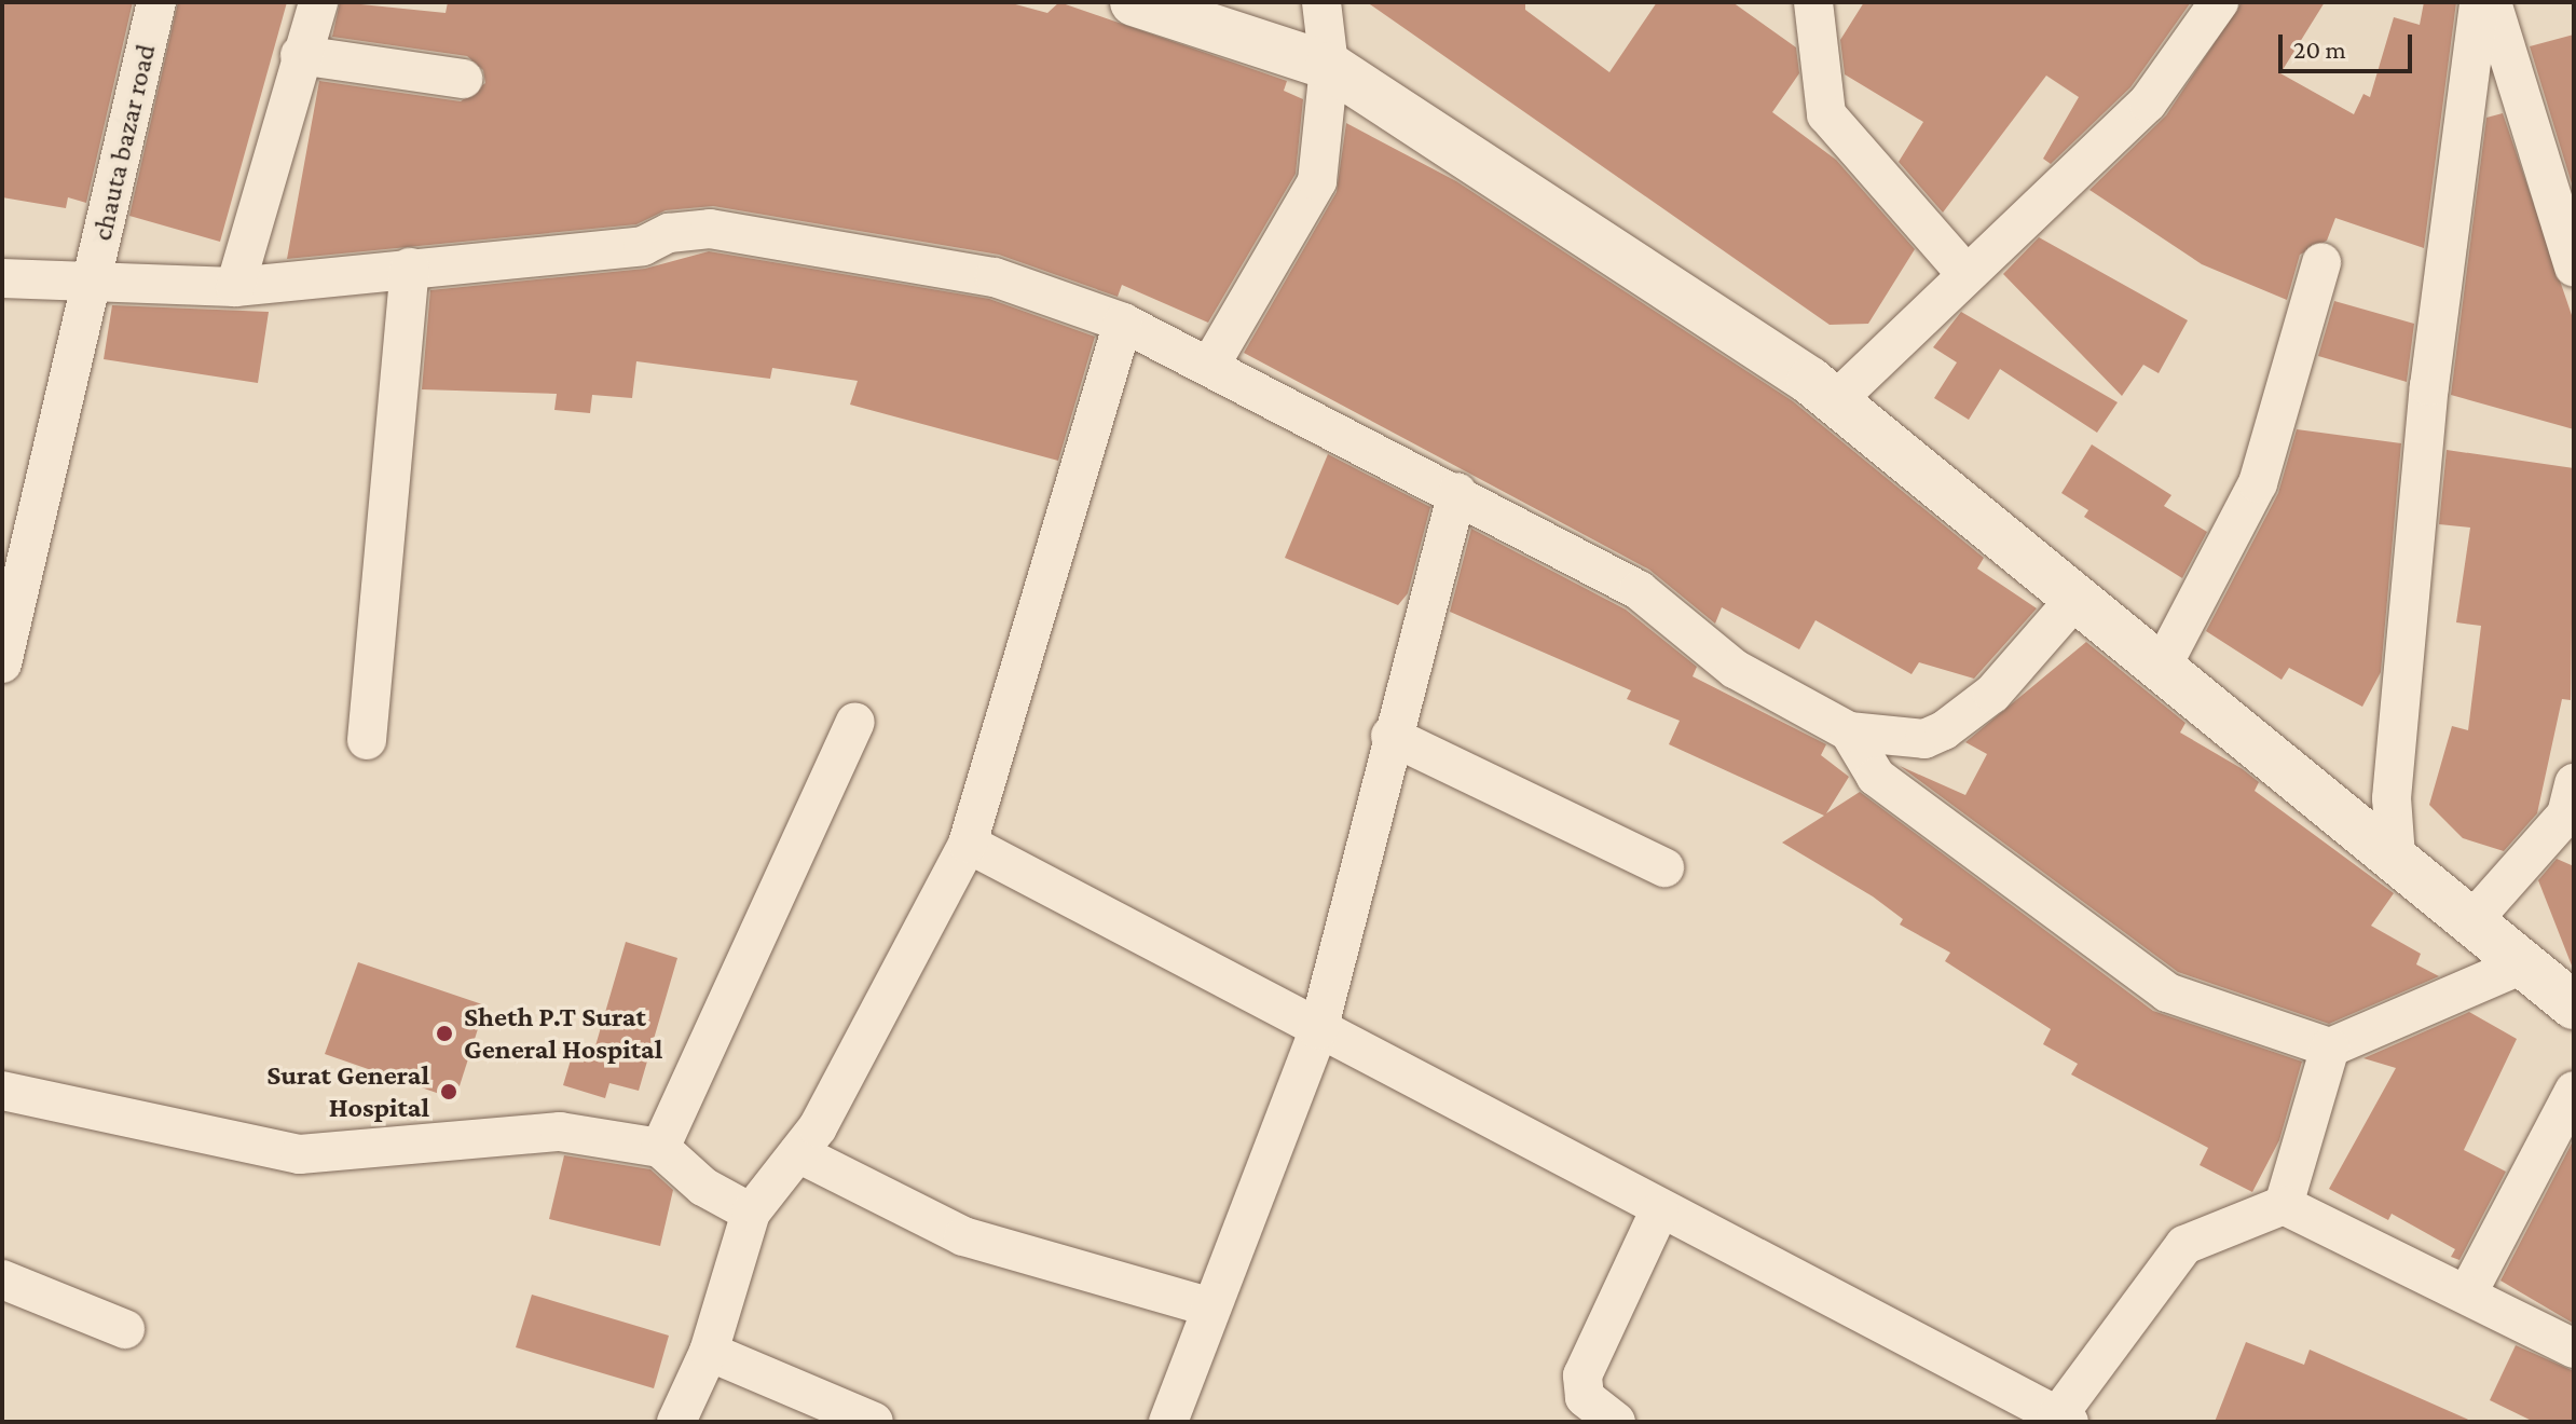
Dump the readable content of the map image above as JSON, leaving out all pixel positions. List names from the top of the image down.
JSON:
{
  "streets": {
    "street": ["chauta bazar road"]
  },
  "places": ["Sheth P.T Surat General Hospital", "Surat General Hospital"],
  "scale_bar": "20 m"
}
